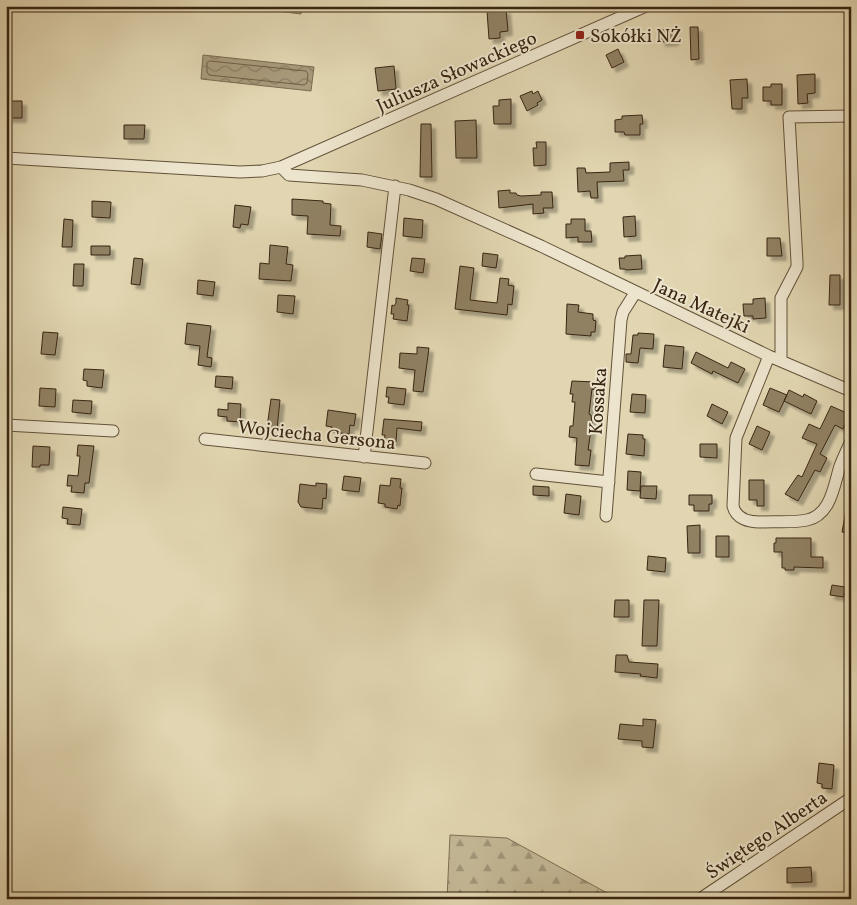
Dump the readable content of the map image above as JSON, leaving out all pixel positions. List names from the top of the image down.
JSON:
{
  "streets": {
    "street": [
      "Juliusza Słowackiego",
      "Jana Matejki",
      "Kossaka",
      "Wojciecha Gersona",
      "Świętego Alberta"
    ]
  },
  "crossings": [
    ["Jana Matejki", "Kossaka"]
  ],
  "places": {
    "transit": ["Sokółki NŻ"]
  }
}
